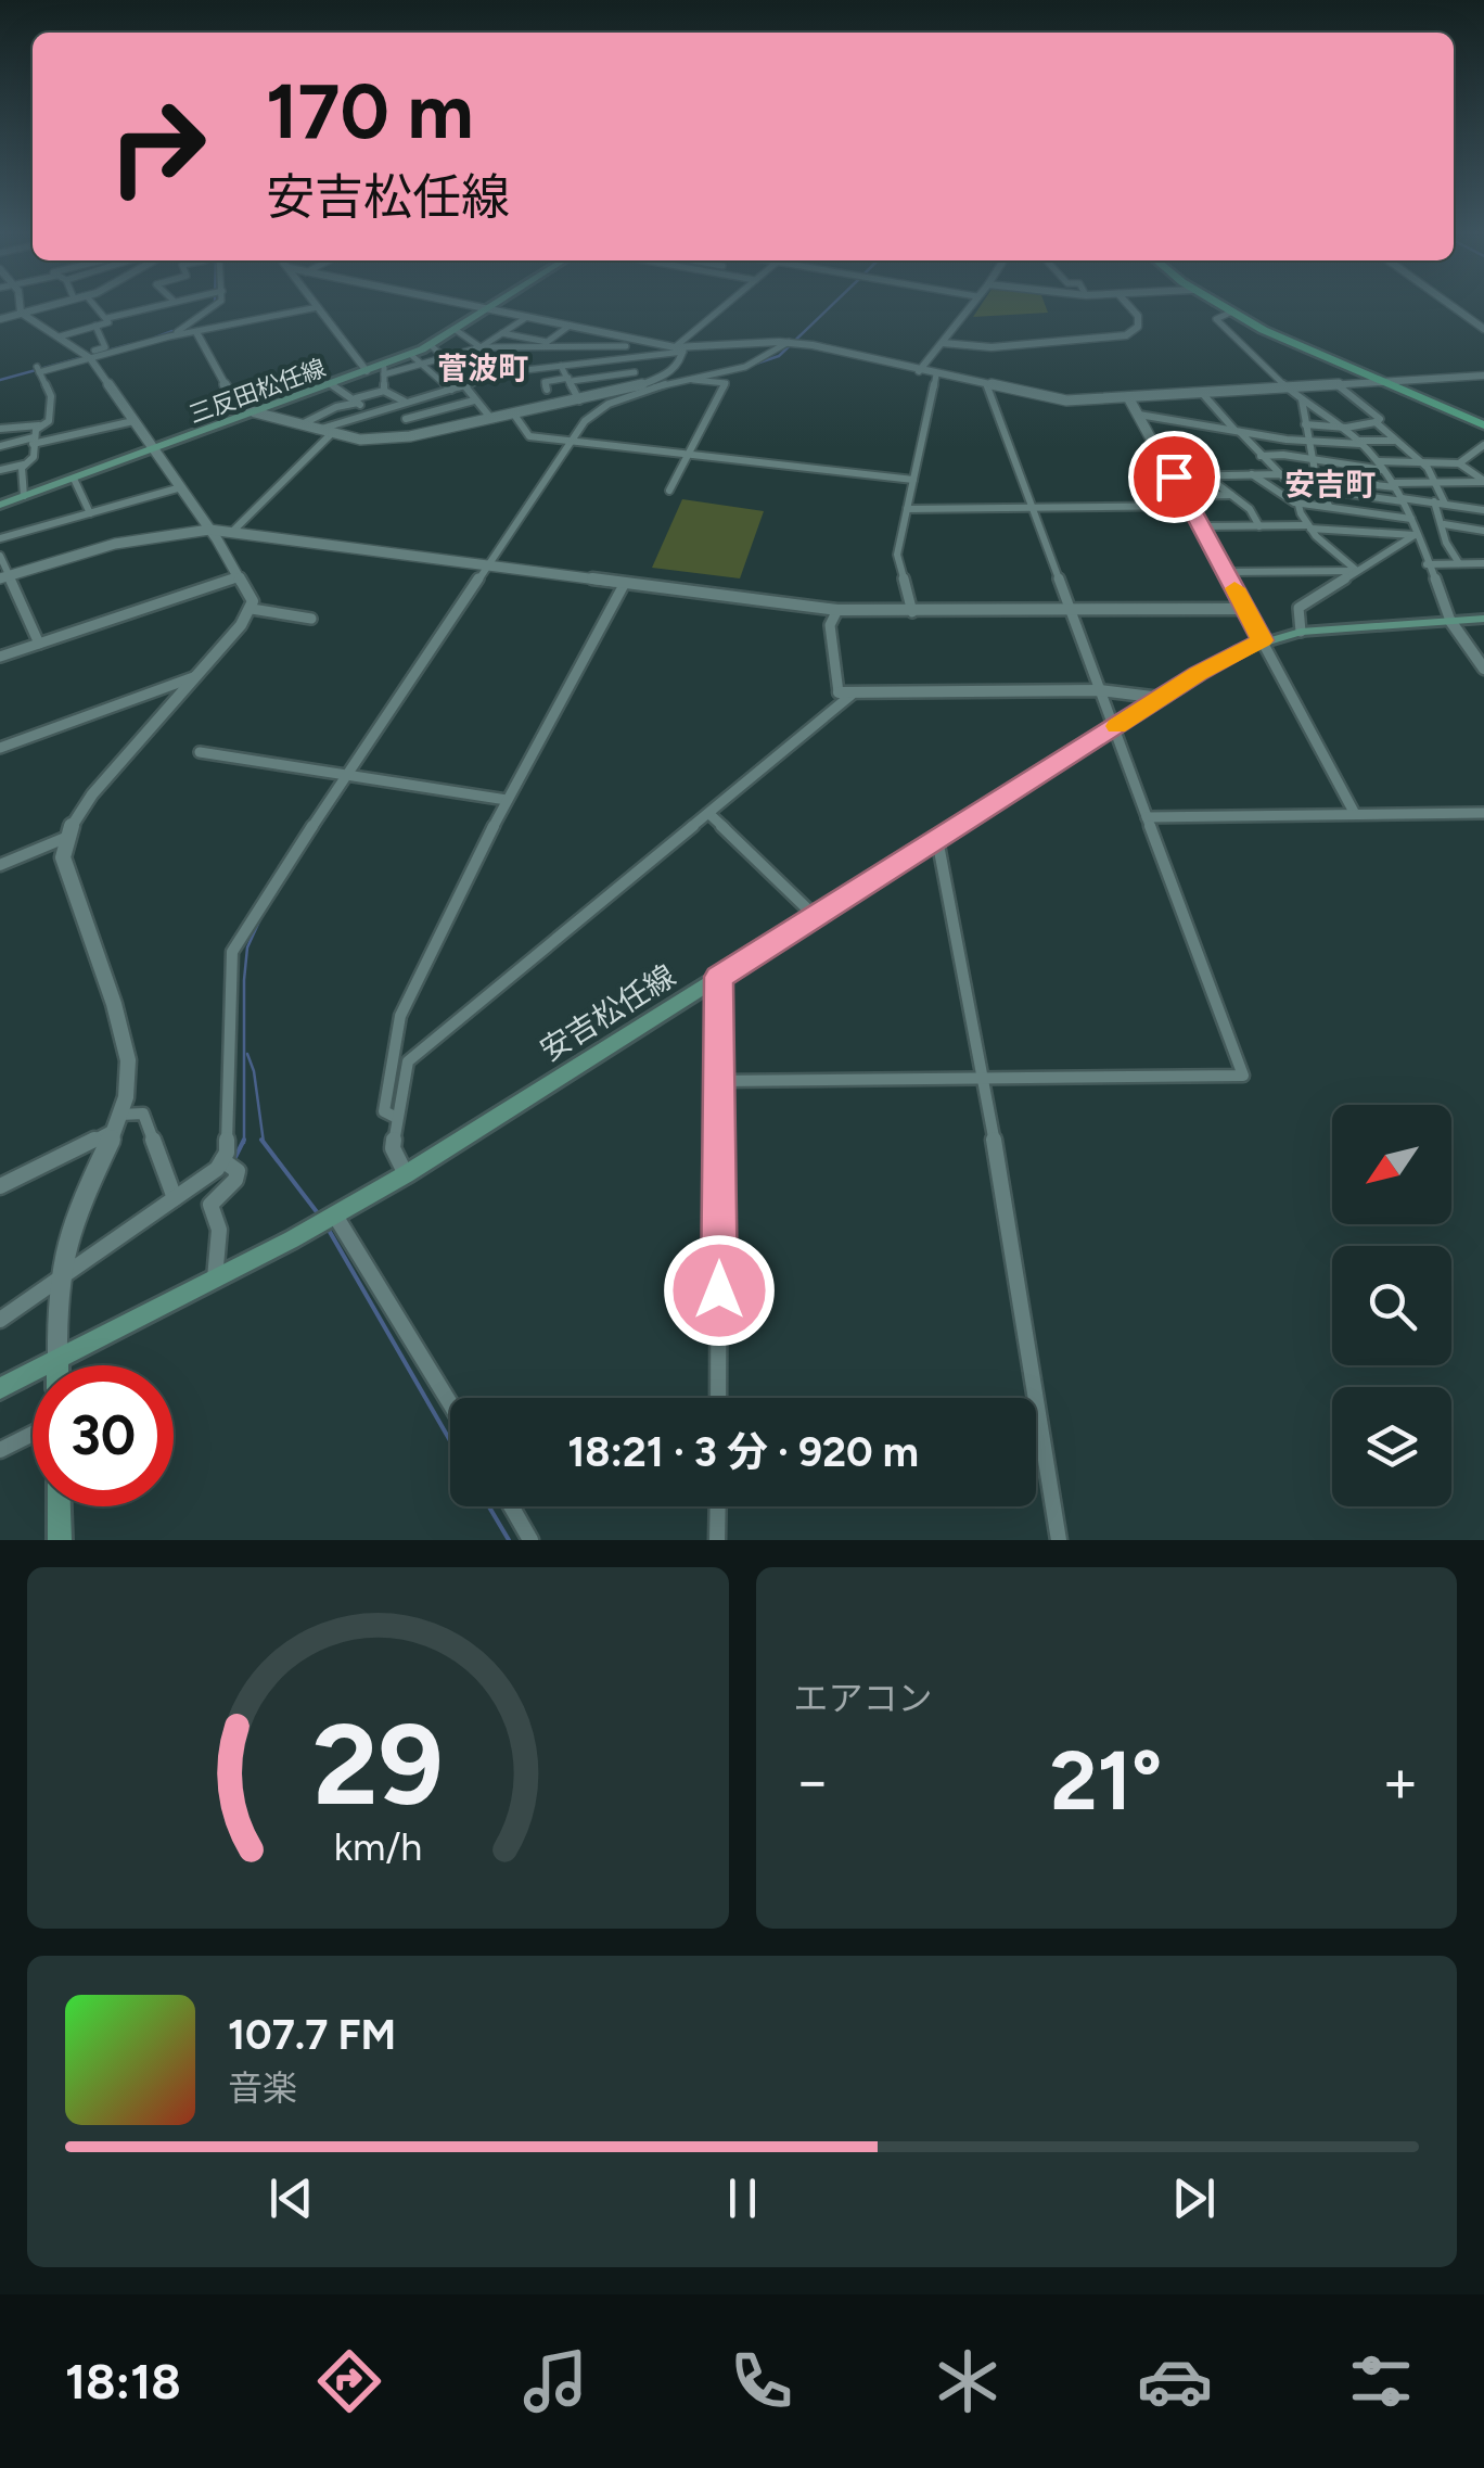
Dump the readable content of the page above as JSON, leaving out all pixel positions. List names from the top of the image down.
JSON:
{
  "streets": {
    "main road": ["三反田松任線", "安吉松任線"]
  },
  "districts": ["菅波町", "安吉町"],
  "north": "bottom left",
  "page": {
    "turn": ["170 m", "安吉松任線"],
    "limit": "30",
    "trip": "18:21 · 3 分 · 920 m",
    "tile": "エアコン",
    "heat": ["−", "21°", "+"],
    "song": ["107.7 FM", "音楽"],
    "tabs": "18:18",
    "gauge": ["29", "km/h"]
  }
}
